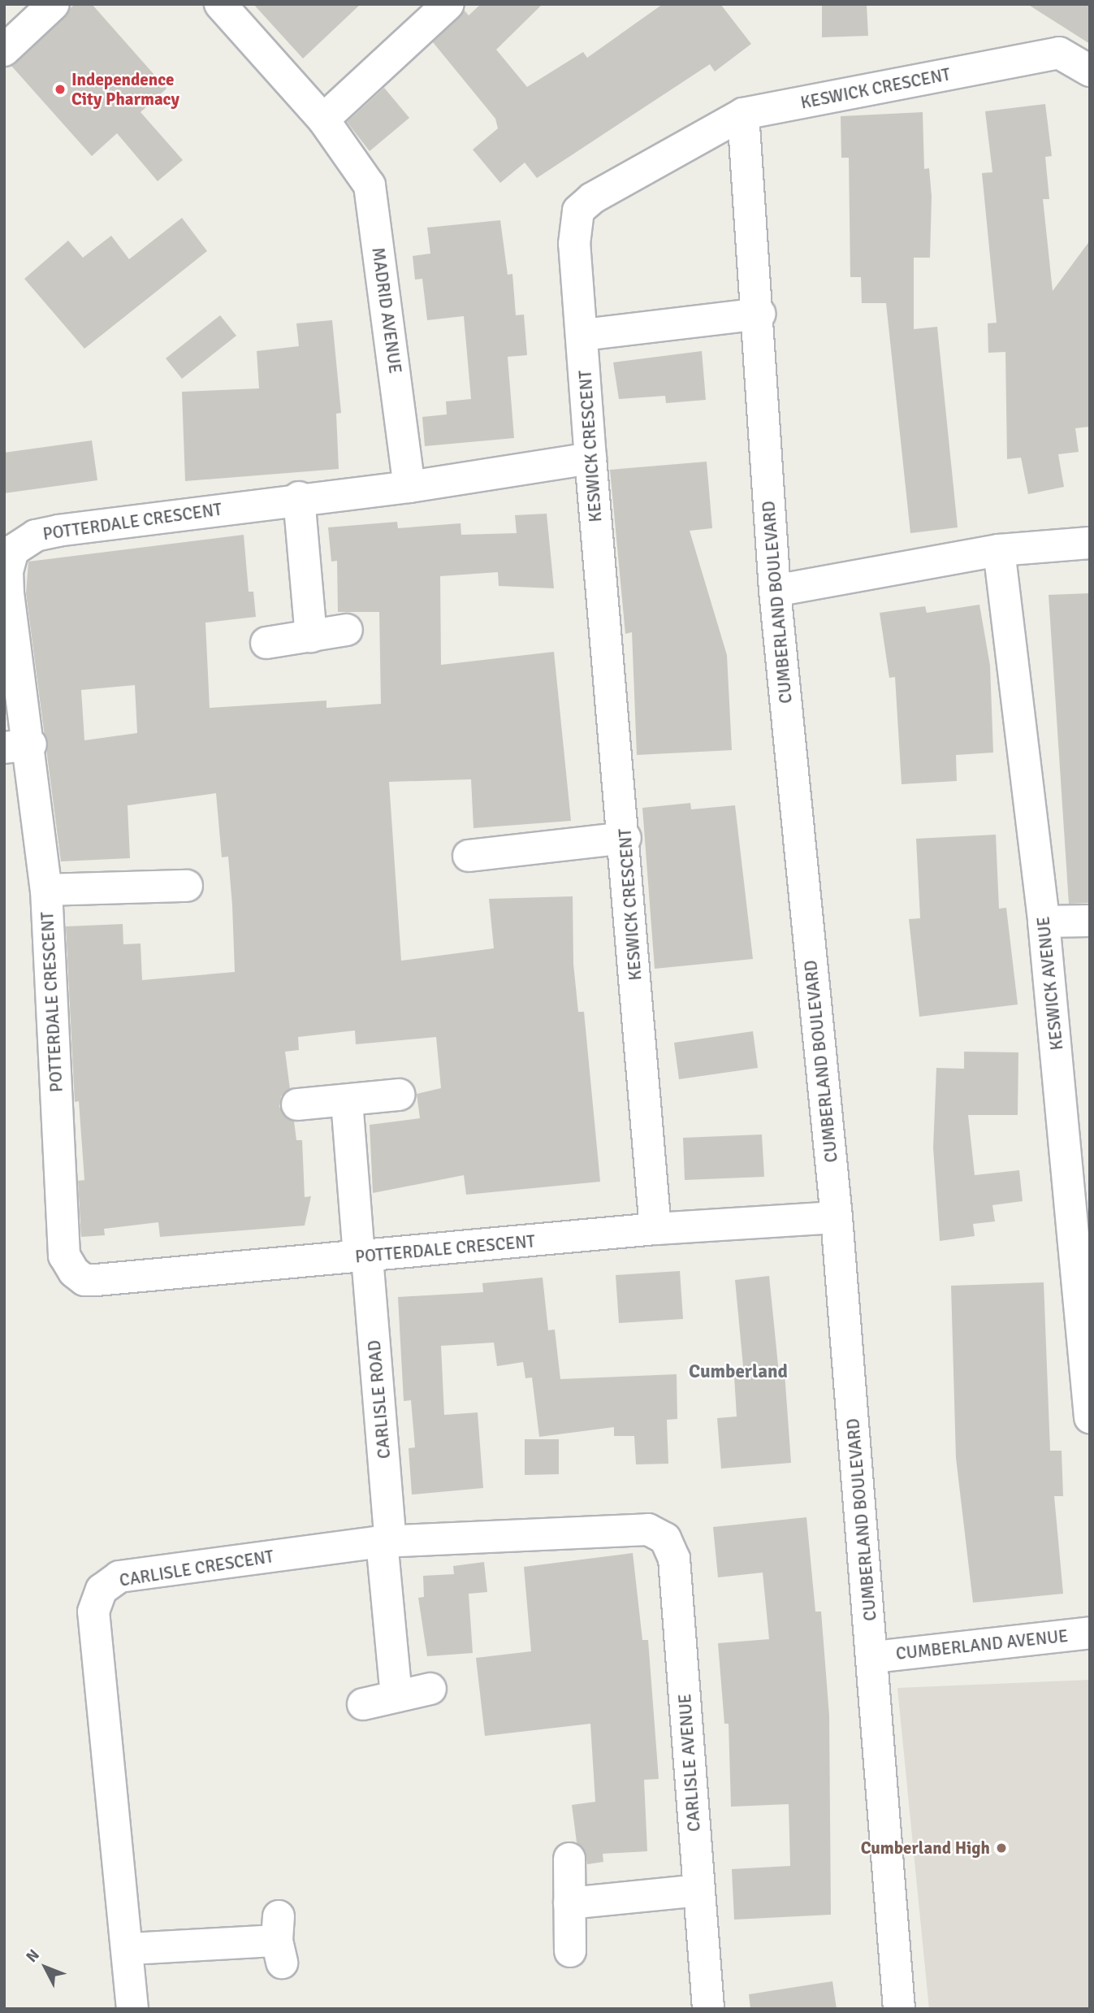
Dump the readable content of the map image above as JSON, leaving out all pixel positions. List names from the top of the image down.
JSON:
{
  "streets": {
    "street": [
      "KESWICK CRESCENT",
      "MADRID AVENUE",
      "POTTERDALE CRESCENT",
      "CUMBERLAND BOULEVARD",
      "KESWICK AVENUE",
      "CARLISLE ROAD",
      "CARLISLE CRESCENT",
      "CUMBERLAND AVENUE",
      "CARLISLE AVENUE"
    ]
  },
  "crossings": [
    ["KESWICK CRESCENT", "POTTERDALE CRESCENT"],
    ["KESWICK CRESCENT", "CUMBERLAND BOULEVARD"],
    ["MADRID AVENUE", "POTTERDALE CRESCENT"],
    ["POTTERDALE CRESCENT", "CUMBERLAND BOULEVARD"],
    ["POTTERDALE CRESCENT", "CARLISLE ROAD"],
    ["CUMBERLAND BOULEVARD", "CUMBERLAND AVENUE"],
    ["CARLISLE ROAD", "CARLISLE CRESCENT"],
    ["CARLISLE CRESCENT", "CARLISLE AVENUE"]
  ],
  "districts": ["Cumberland"],
  "places": ["Independence City Pharmacy", "Cumberland High"],
  "north": "top left"
}
